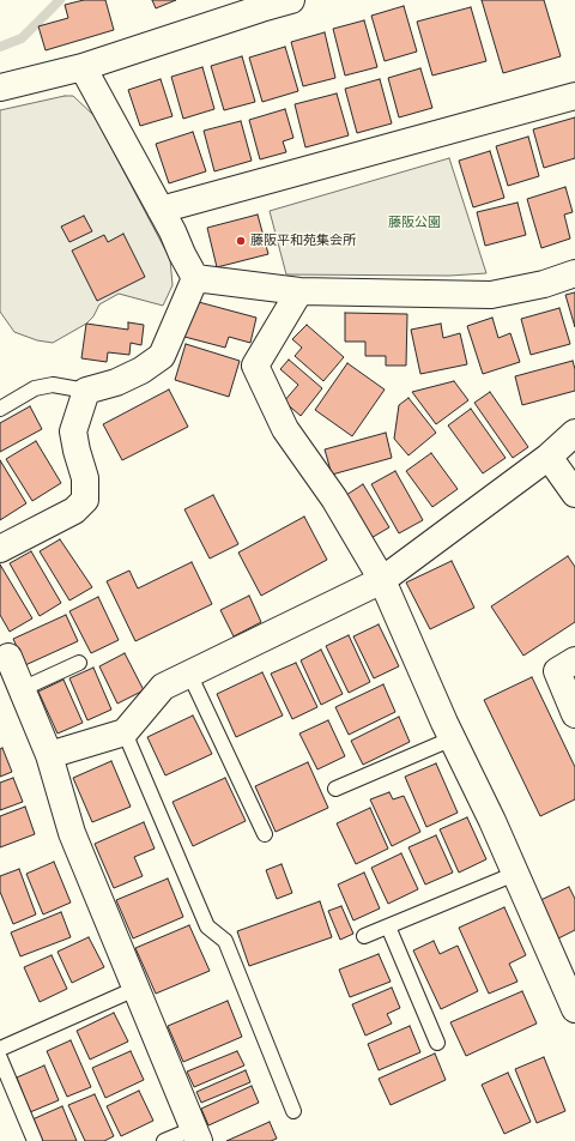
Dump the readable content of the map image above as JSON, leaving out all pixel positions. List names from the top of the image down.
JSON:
{
  "parks": ["藤阪公園"],
  "places": ["藤阪平和苑集会所"]
}
